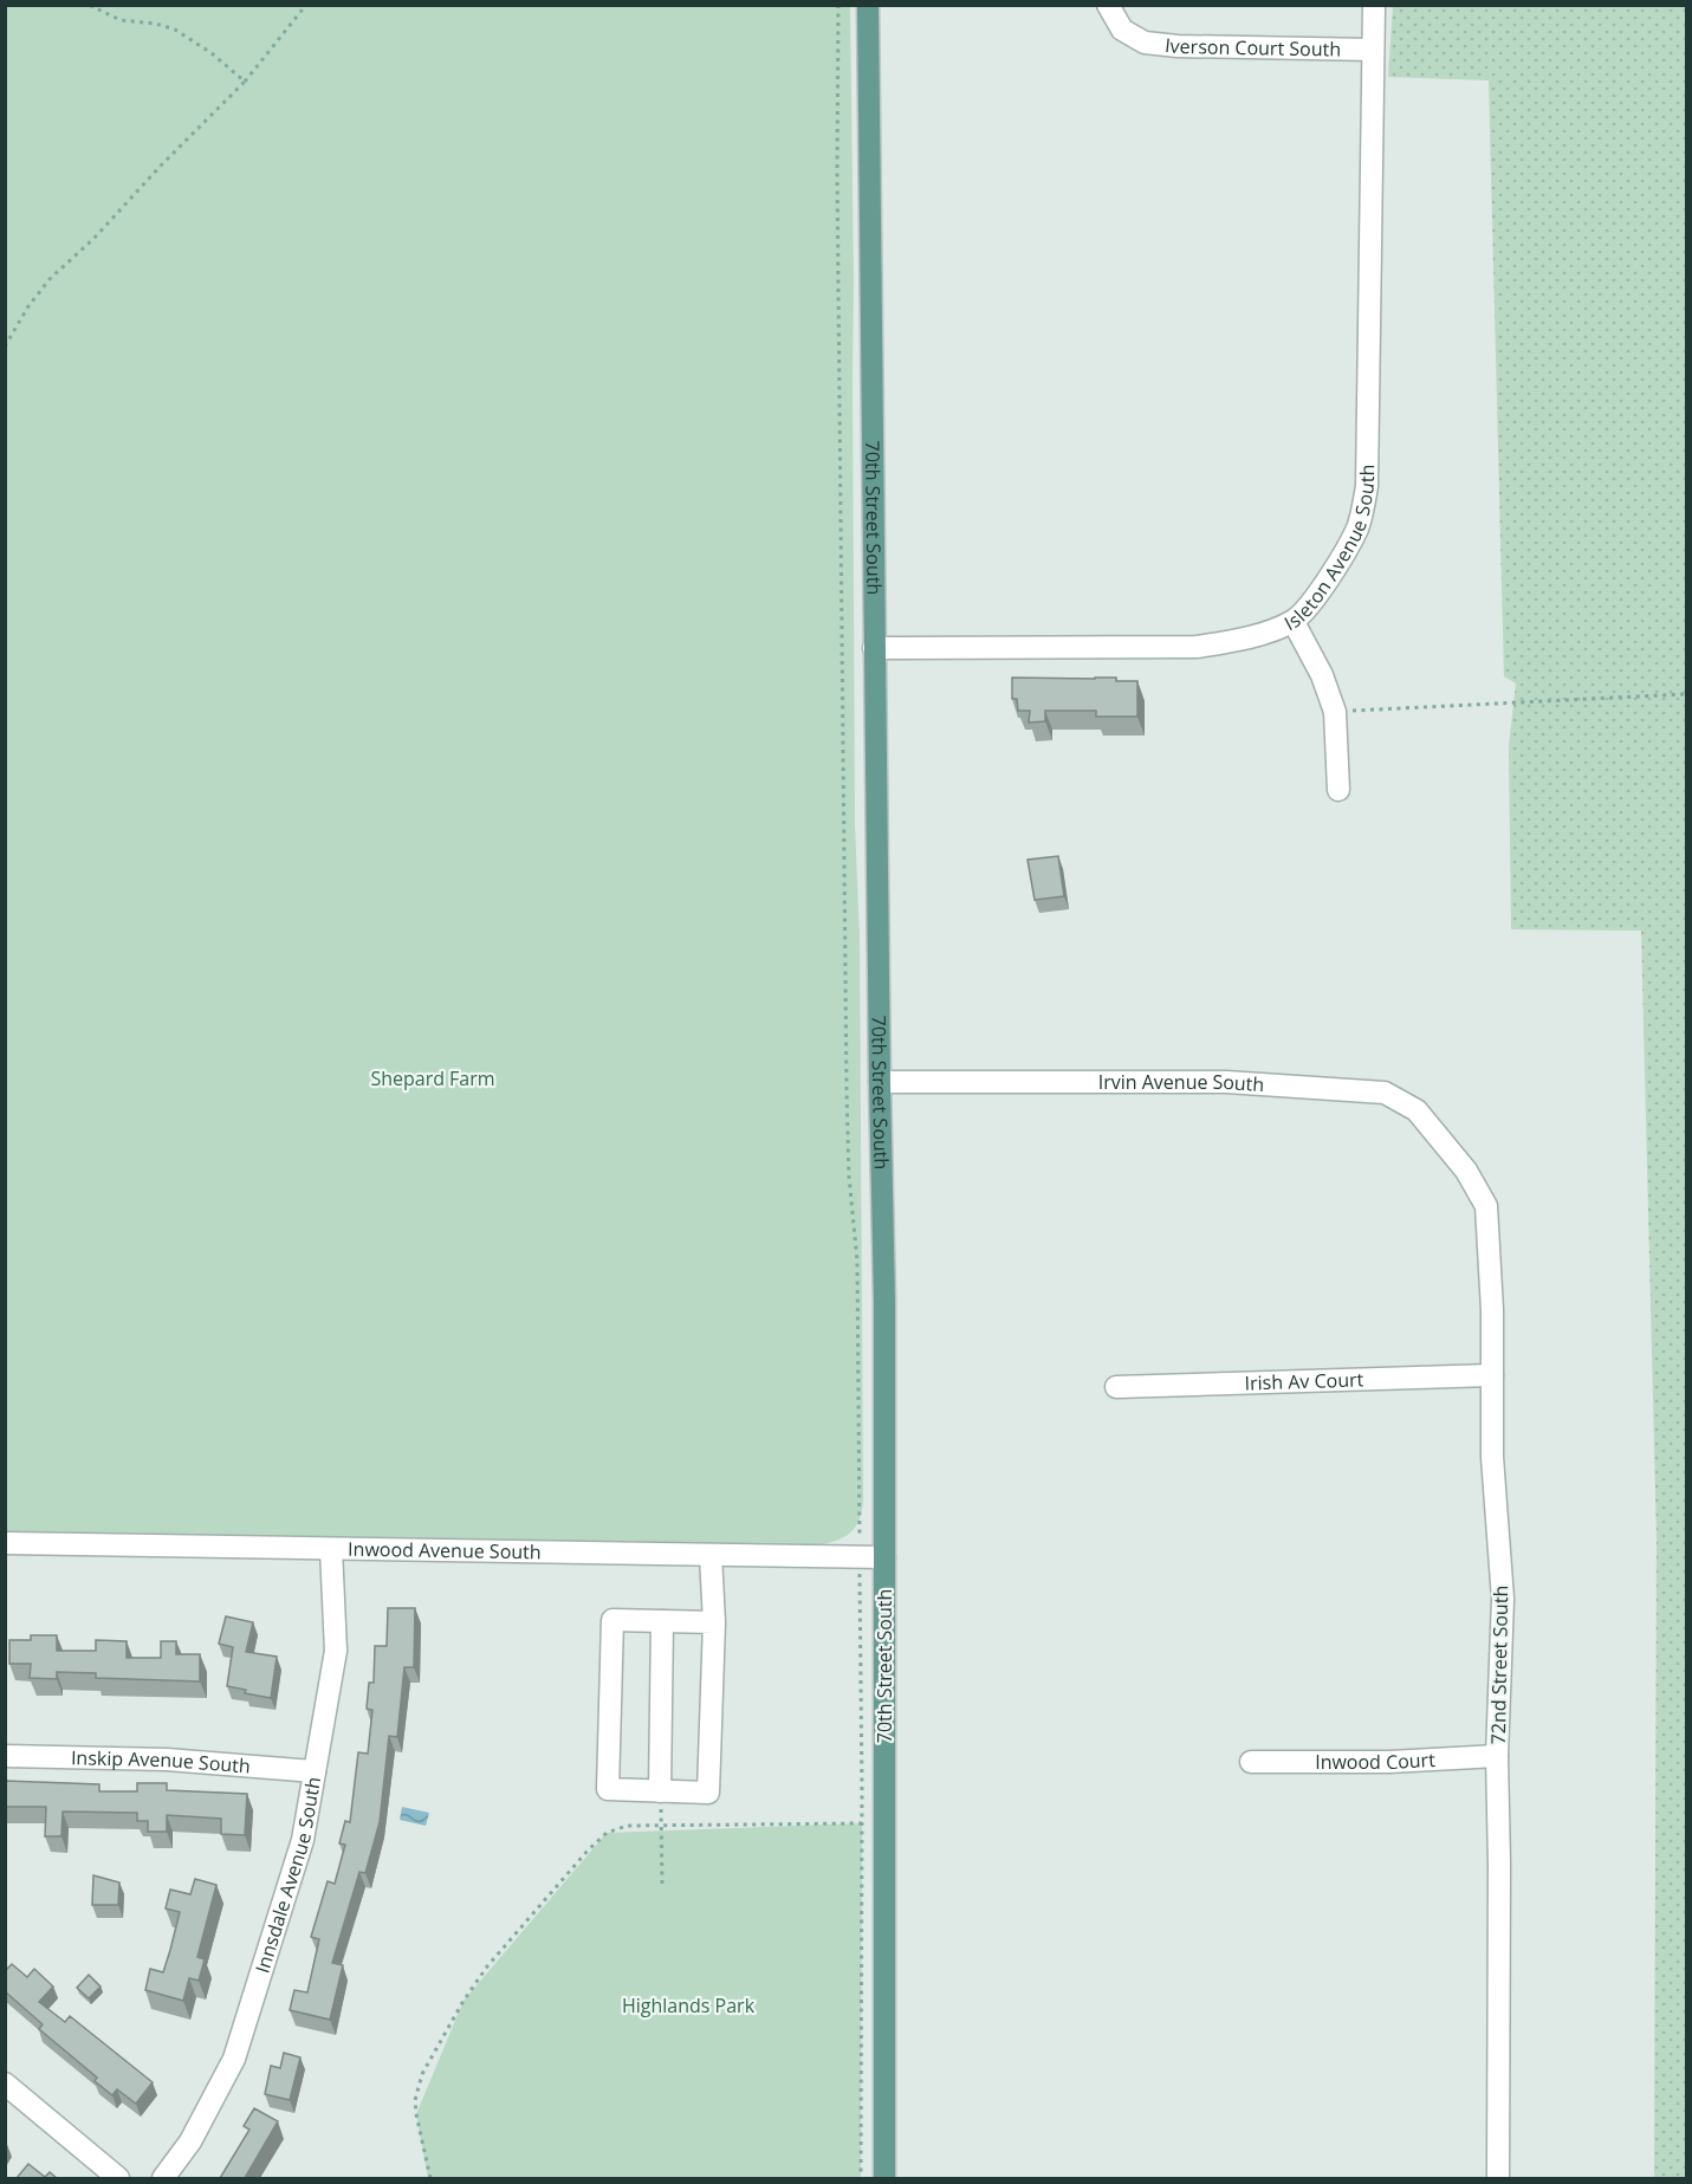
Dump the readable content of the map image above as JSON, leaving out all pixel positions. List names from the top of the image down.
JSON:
{
  "streets": {
    "main road": ["70th Street South"],
    "street": [
      "Iverson Court South",
      "Isleton Avenue South",
      "Irvin Avenue South",
      "Irish Av Court",
      "Inwood Avenue South",
      "72nd Street South",
      "Inwood Court",
      "Inskip Avenue South",
      "Innsdale Avenue South"
    ]
  },
  "crossings": [
    ["Iverson Court South", "Isleton Avenue South"],
    ["70th Street South", "Isleton Avenue South"],
    ["70th Street South", "Irvin Avenue South"],
    ["70th Street South", "Inwood Avenue South"],
    ["Irvin Avenue South", "72nd Street South"],
    ["Irish Av Court", "72nd Street South"],
    ["Inwood Avenue South", "Innsdale Avenue South"],
    ["72nd Street South", "Inwood Court"],
    ["Inskip Avenue South", "Innsdale Avenue South"]
  ],
  "parks": ["Shepard Farm", "Highlands Park"]
}
